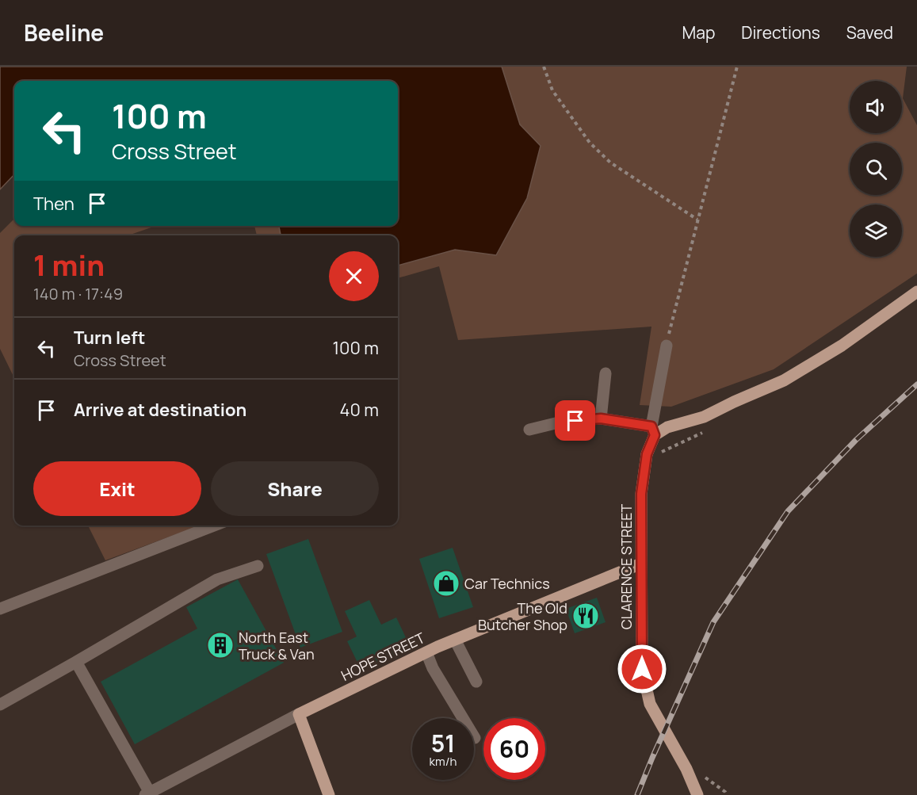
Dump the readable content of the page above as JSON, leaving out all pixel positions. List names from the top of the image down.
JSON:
{
  "streets": {
    "main road": ["CLARENCE STREET", "HOPE STREET"]
  },
  "crossings": [
    ["CLARENCE STREET", "HOPE STREET"]
  ],
  "places": {
    "shop": ["Car Technics"],
    "restaurant": ["The Old Butcher Shop"],
    "building": ["North East Truck & Van"]
  },
  "page": {
    "header": "Beeline",
    "nav": ["Map", "Directions", "Saved"],
    "turn": ["100 m", "Cross Street"],
    "then": "Then",
    "heading": ["1 min", "140 m · 17:49"],
    "list": [
      {
        "name": "Turn left",
        "note": "Cross Street",
        "value": "100 m"
      },
      {
        "name": "Arrive at destination",
        "value": "40 m"
      }
    ],
    "buttons": ["Exit", "Share"],
    "speed": "51 km/h",
    "limit": "60"
  }
}
